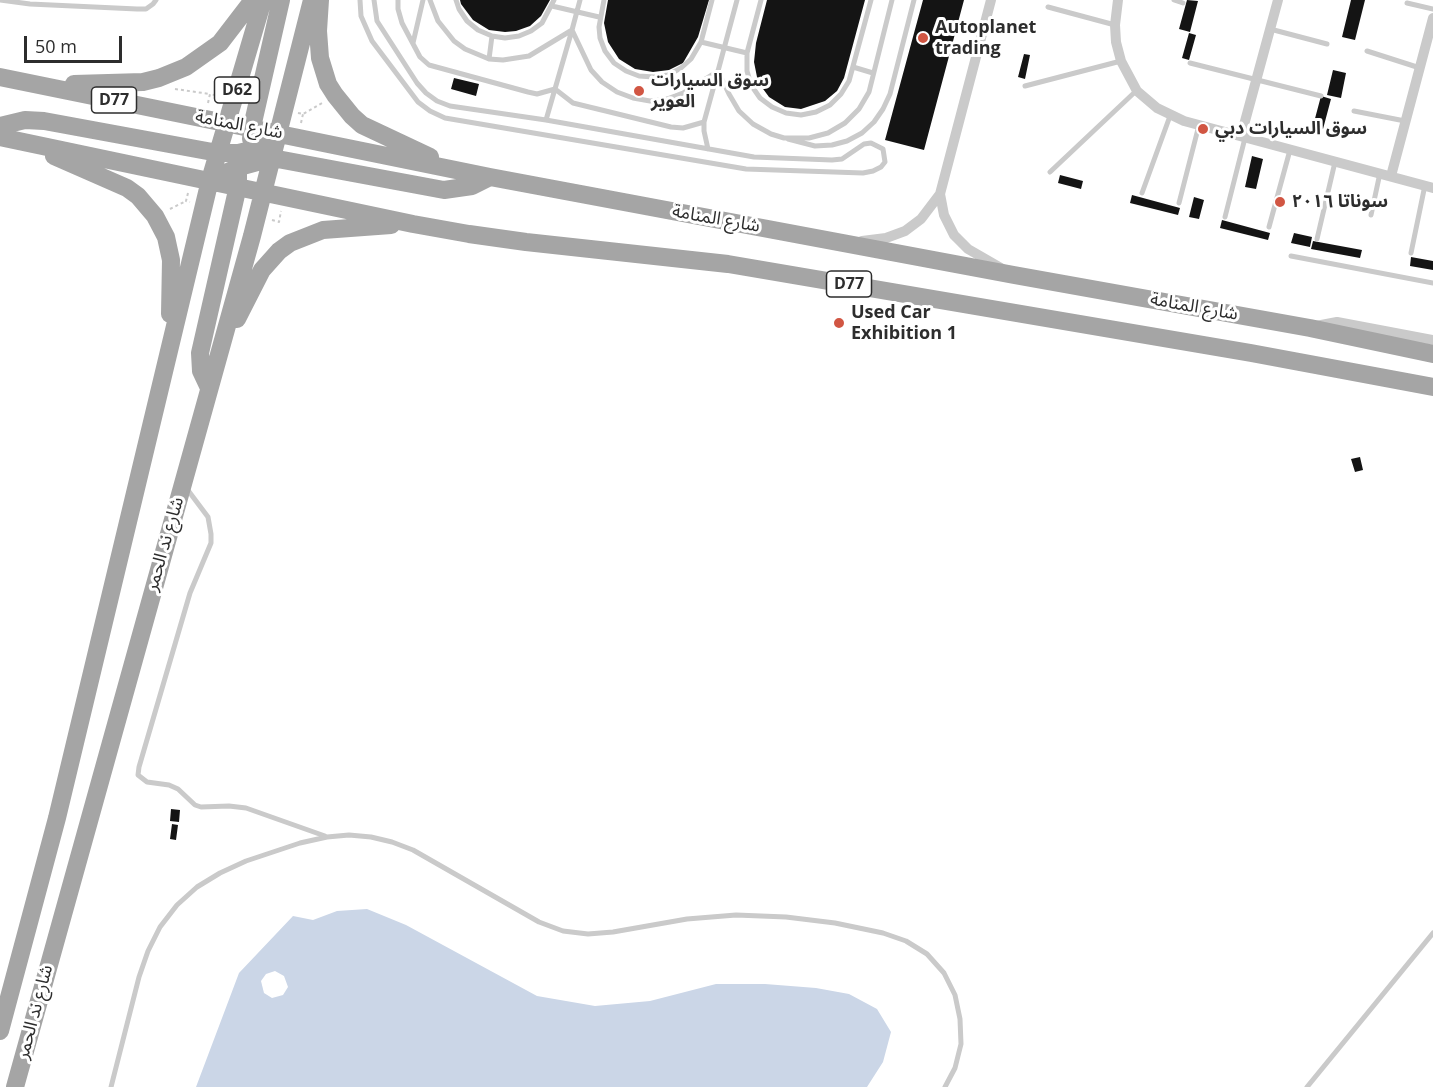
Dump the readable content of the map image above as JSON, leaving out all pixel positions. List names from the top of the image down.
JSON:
{
  "streets": {
    "main road": [
      "D62",
      "D77",
      "شارع المنامة",
      "شارع ند الحمر"
    ]
  },
  "crossings": [
    ["شارع المنامة", "شارع ند الحمر"]
  ],
  "places": [
    "Autoplanet trading",
    "سوق السيارات العوير",
    "سوق السيارات دبي",
    "سوناتا ٢٠١٦",
    "Used Car Exhibition 1"
  ],
  "scale_bar": "50 m"
}
